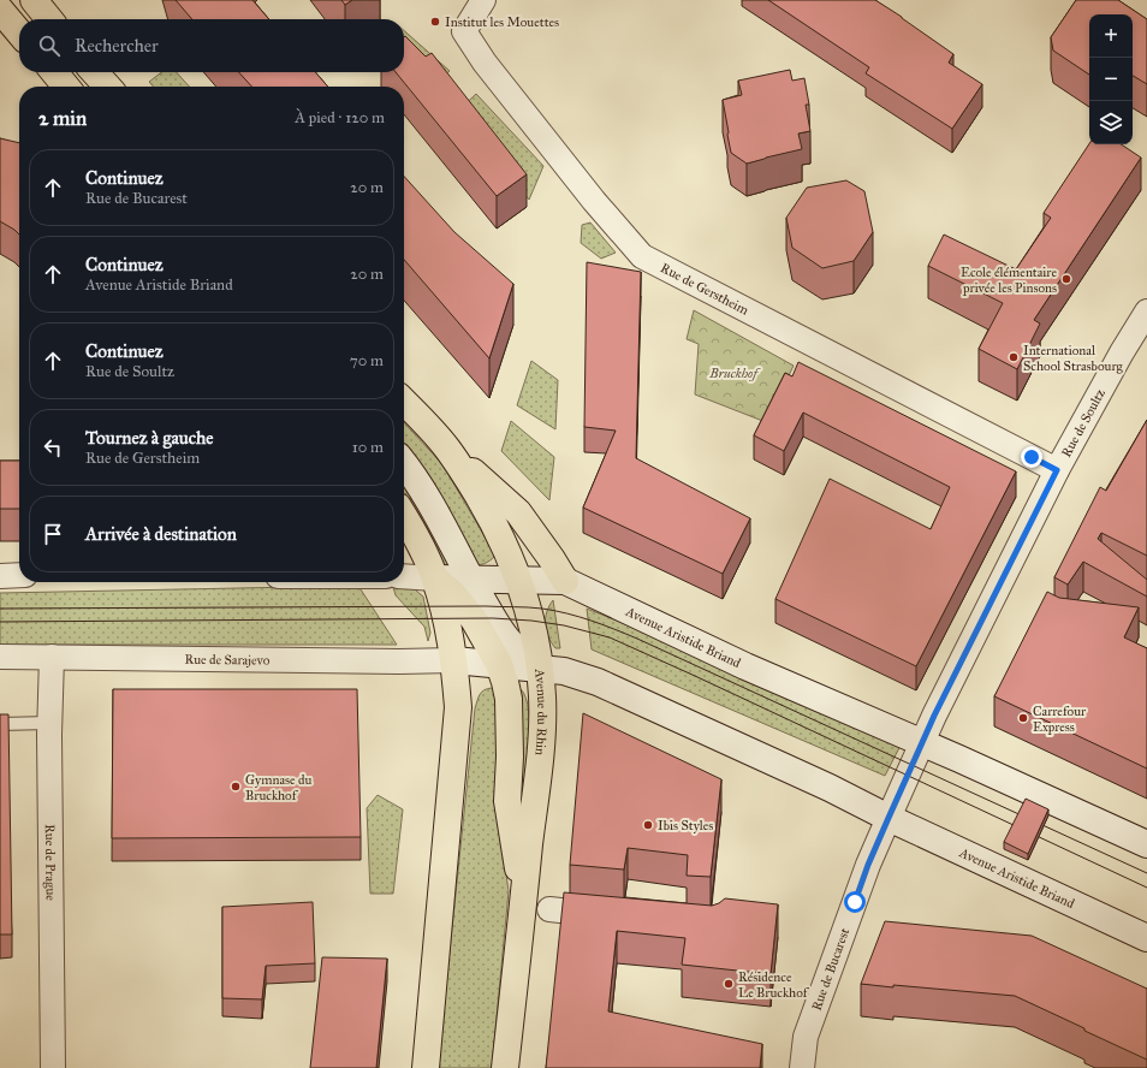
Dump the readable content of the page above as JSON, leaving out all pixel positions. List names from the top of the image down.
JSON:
{
  "streets": {
    "main road": ["Avenue Aristide Briand", "Avenue du Rhin"],
    "street": [
      "Rue de Gerstheim",
      "Rue de Soultz",
      "Rue de Sarajevo",
      "Rue de Prague",
      "Rue de Bucarest"
    ]
  },
  "crossings": [
    ["Rue de Gerstheim", "Rue de Soultz"],
    ["Rue de Soultz", "Avenue Aristide Briand"],
    ["Avenue Aristide Briand", "Rue de Sarajevo"],
    ["Avenue Aristide Briand", "Avenue du Rhin"],
    ["Avenue Aristide Briand", "Rue de Bucarest"],
    ["Rue de Sarajevo", "Rue de Prague"]
  ],
  "parks": ["Bruckhof"],
  "places": [
    "Institut les Mouettes",
    "Ecole élémentaire privée les Pinsons",
    "International School Strasbourg",
    "Carrefour Express",
    "Gymnase du Bruckhof",
    "Ibis Styles",
    "Résidence Le Bruckhof"
  ],
  "page": {
    "map_buttons": ["+", "−"],
    "search": "Rechercher",
    "heading": ["2 min", "À pied · 120 m"],
    "list": [
      ["Continuez", "Rue de Bucarest", "20 m"],
      ["Continuez", "Avenue Aristide Briand", "20 m"],
      ["Continuez", "Rue de Soultz", "70 m"],
      ["Tournez à gauche", "Rue de Gerstheim", "10 m"],
      "Arrivée à destination"
    ]
  }
}
